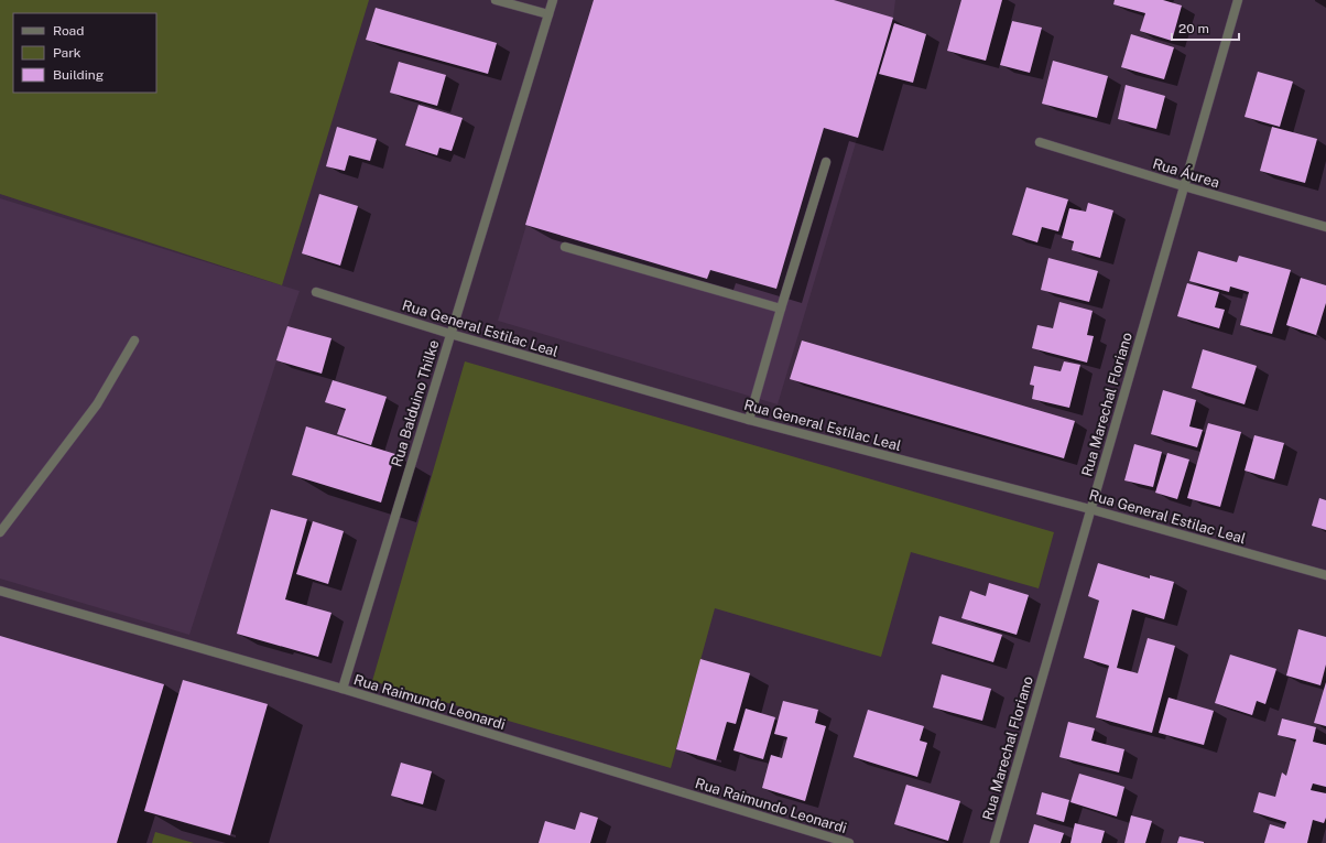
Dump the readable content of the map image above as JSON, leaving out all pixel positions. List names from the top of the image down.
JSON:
{
  "streets": {
    "street": [
      "Rua Áurea",
      "Rua General Estilac Leal",
      "Rua Balduino Thilke",
      "Rua Marechal Floriano",
      "Rua Raimundo Leonardi"
    ]
  },
  "crossings": [
    ["Rua Áurea", "Rua Marechal Floriano"],
    ["Rua General Estilac Leal", "Rua Balduino Thilke"],
    ["Rua General Estilac Leal", "Rua Marechal Floriano"],
    ["Rua Balduino Thilke", "Rua Raimundo Leonardi"]
  ],
  "legend": ["Road", "Park", "Building"],
  "scale_bar": "20 m"
}
